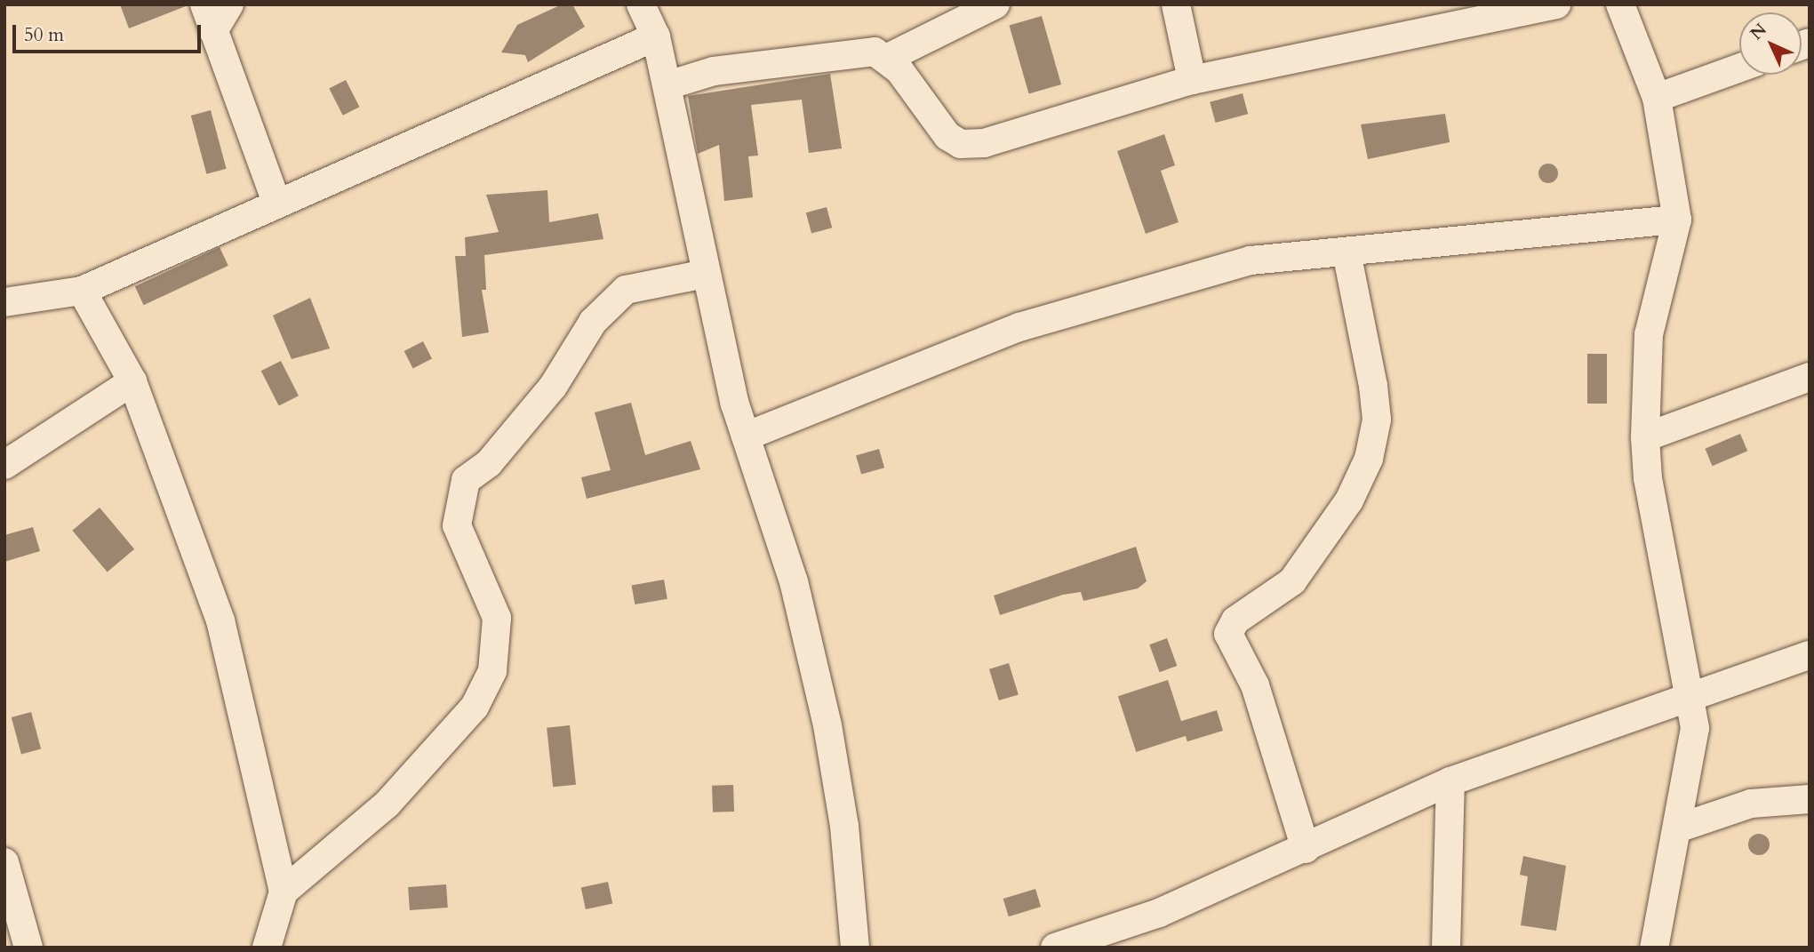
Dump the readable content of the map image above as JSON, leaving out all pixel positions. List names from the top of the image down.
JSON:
{
  "scale_bar": "50 m",
  "north": "top left"
}
